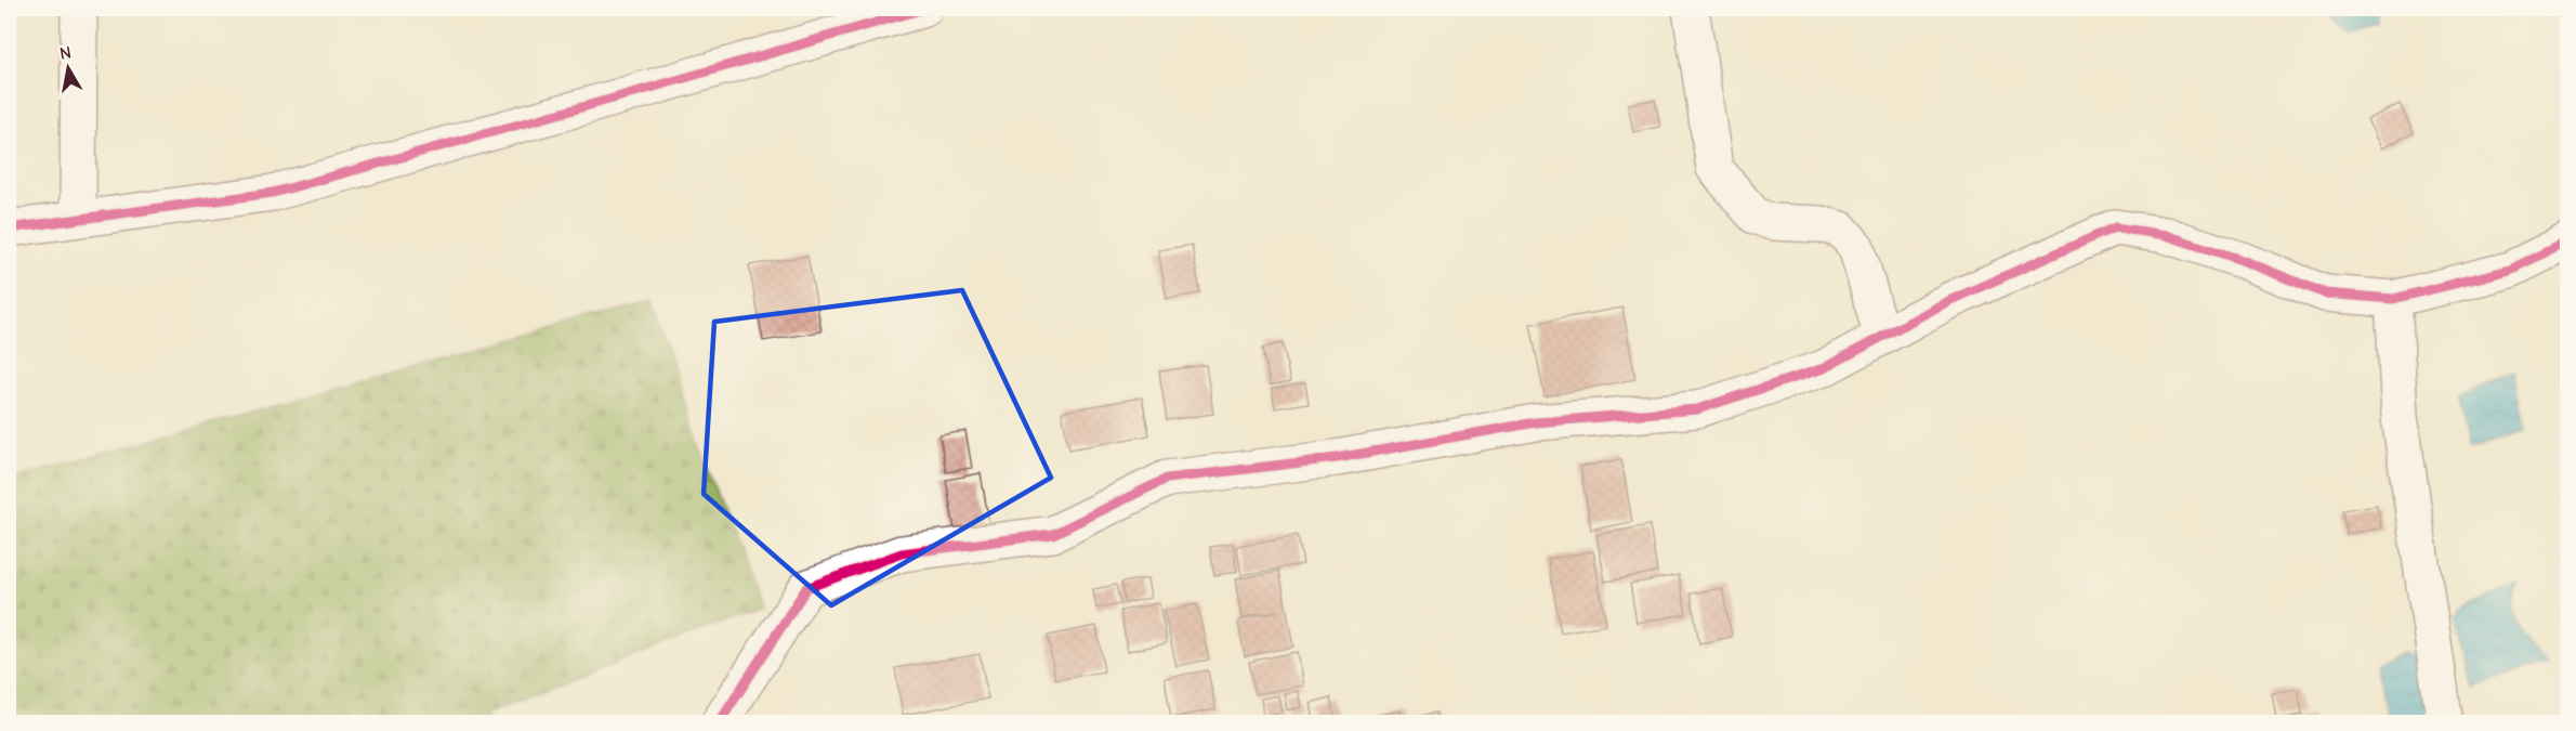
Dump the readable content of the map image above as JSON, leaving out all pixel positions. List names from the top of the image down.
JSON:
{
  "north": "top"
}
